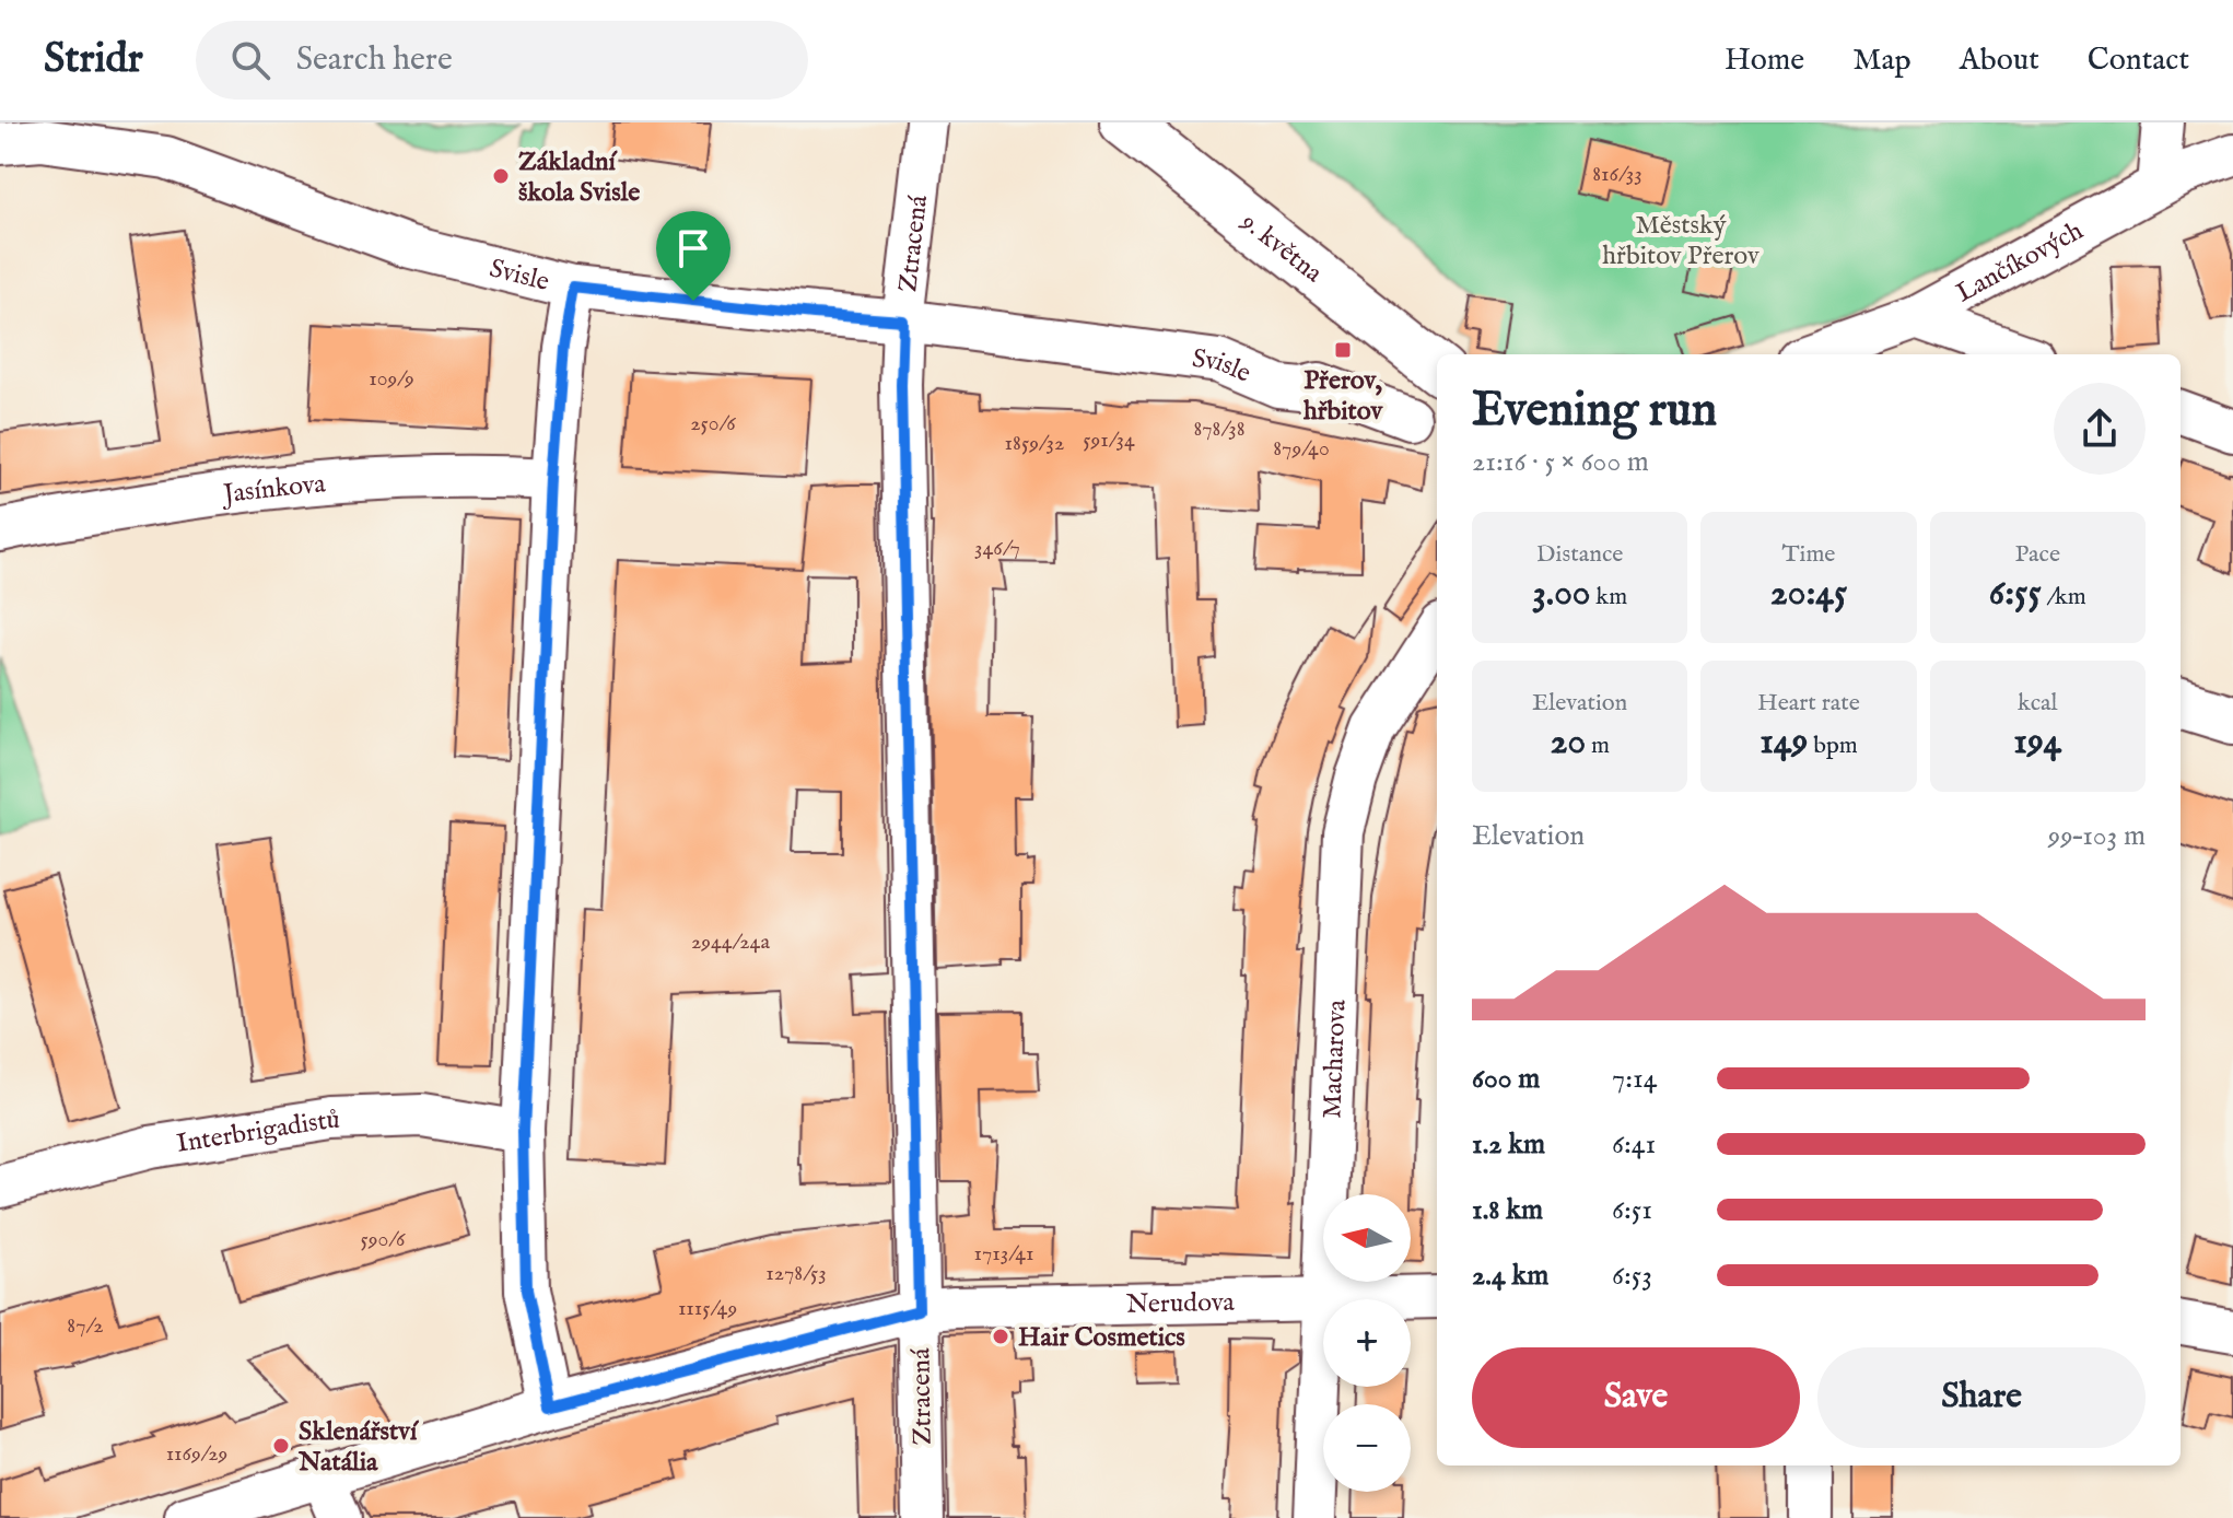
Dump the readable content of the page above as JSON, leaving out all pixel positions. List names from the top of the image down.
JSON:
{
  "streets": {
    "main road": ["9. května"],
    "street": [
      "Ztracená",
      "Lančíkových",
      "Svisle",
      "Jasínkova",
      "Macharova",
      "Interbrigadistů",
      "Nerudova"
    ]
  },
  "crossings": [
    ["Ztracená", "Svisle"],
    ["Ztracená", "Nerudova"],
    ["Macharova", "Nerudova"]
  ],
  "parks": ["Městský hřbitov Přerov"],
  "places": {
    "other": ["Základní škola Svisle", "Hair Cosmetics", "Sklenářství Natália"],
    "transit": ["Přerov, hřbitov"]
  },
  "house_numbers": [
    "816/33",
    "109/9",
    "250/6",
    "878/38",
    "591/34",
    "1859/32",
    "879/40",
    "346/7",
    "2944/24a",
    "590/6",
    "1713/41",
    "1278/53",
    "1115/49",
    "87/2",
    "1169/29"
  ],
  "north": "left",
  "page": {
    "header": "Stridr",
    "search": "Search here",
    "nav": [
      "Home",
      "Map",
      "About",
      "Contact"
    ],
    "heading": ["Evening run", "21:16 · 5 × 600 m"],
    "stats": [
      ["Distance", "3.00 km"],
      ["Time", "20:45"],
      ["Pace", "6:55 /km"],
      ["Elevation", "20 m"],
      ["Heart rate", "149 bpm"],
      ["kcal", "194"]
    ],
    "chart": ["Elevation", "99–103 m"],
    "list": [
      {
        "name": "600 m",
        "note": "7:14"
      },
      {
        "name": "1.2 km",
        "note": "6:41"
      },
      {
        "name": "1.8 km",
        "note": "6:51"
      },
      {
        "name": "2.4 km",
        "note": "6:53"
      }
    ],
    "map_buttons": ["+", "−"],
    "buttons": ["Save", "Share"]
  }
}
